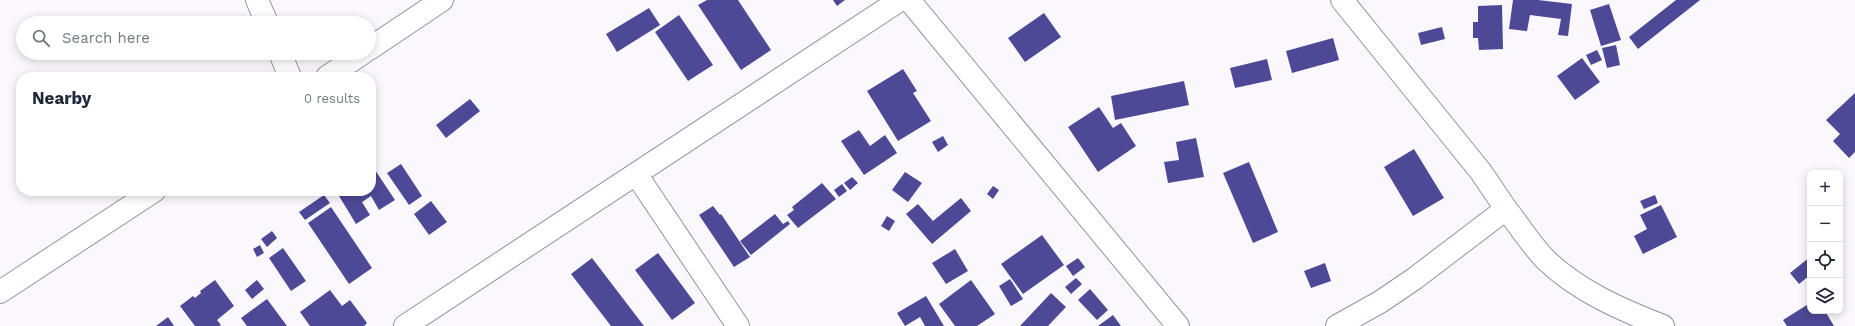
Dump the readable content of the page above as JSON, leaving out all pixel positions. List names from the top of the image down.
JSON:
{
  "page": {
    "search": "Search here",
    "heading": ["Nearby", "0 results"],
    "map_buttons": ["+", "−"]
  }
}
